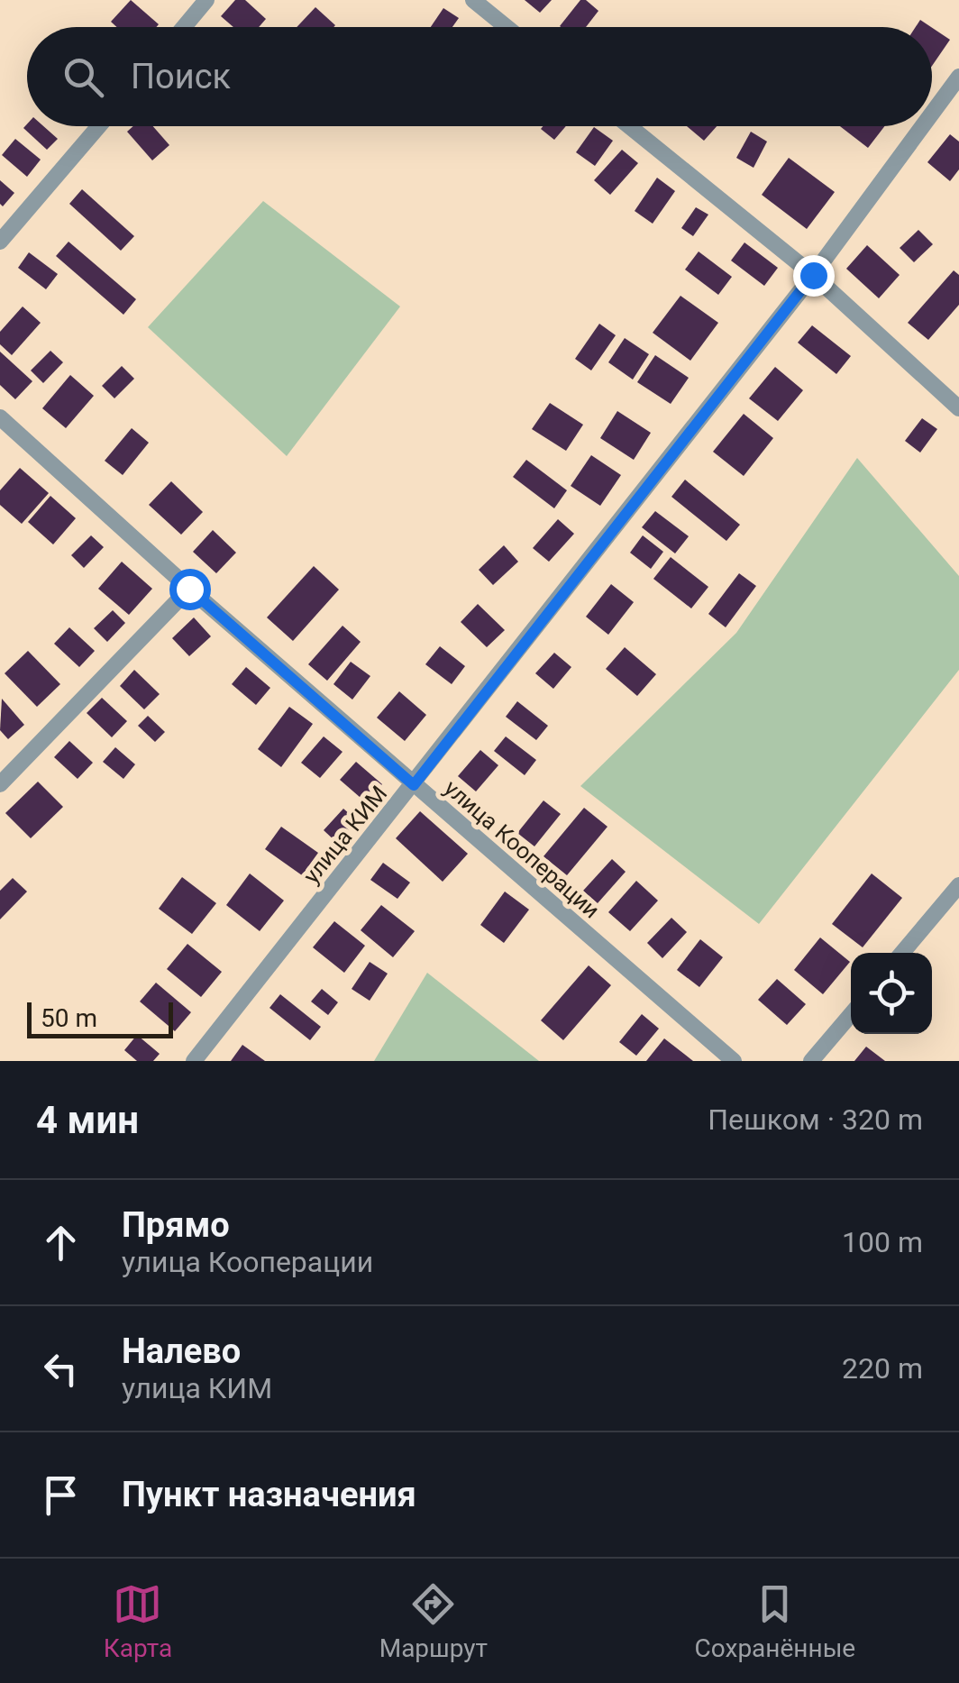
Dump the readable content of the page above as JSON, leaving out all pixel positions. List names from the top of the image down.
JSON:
{
  "streets": {
    "street": ["улица КИМ", "улица Кооперации"]
  },
  "crossings": [
    ["улица КИМ", "улица Кооперации"]
  ],
  "scale_bar": "50 m",
  "page": {
    "search": "Поиск",
    "scale": "50 m",
    "heading": ["4 мин", "Пешком · 320 m"],
    "list": [
      ["Прямо", "улица Кооперации", "100 m"],
      ["Налево", "улица КИМ", "220 m"],
      "Пункт назначения"
    ],
    "nav": ["Карта", "Маршрут", "Сохранённые"]
  }
}
